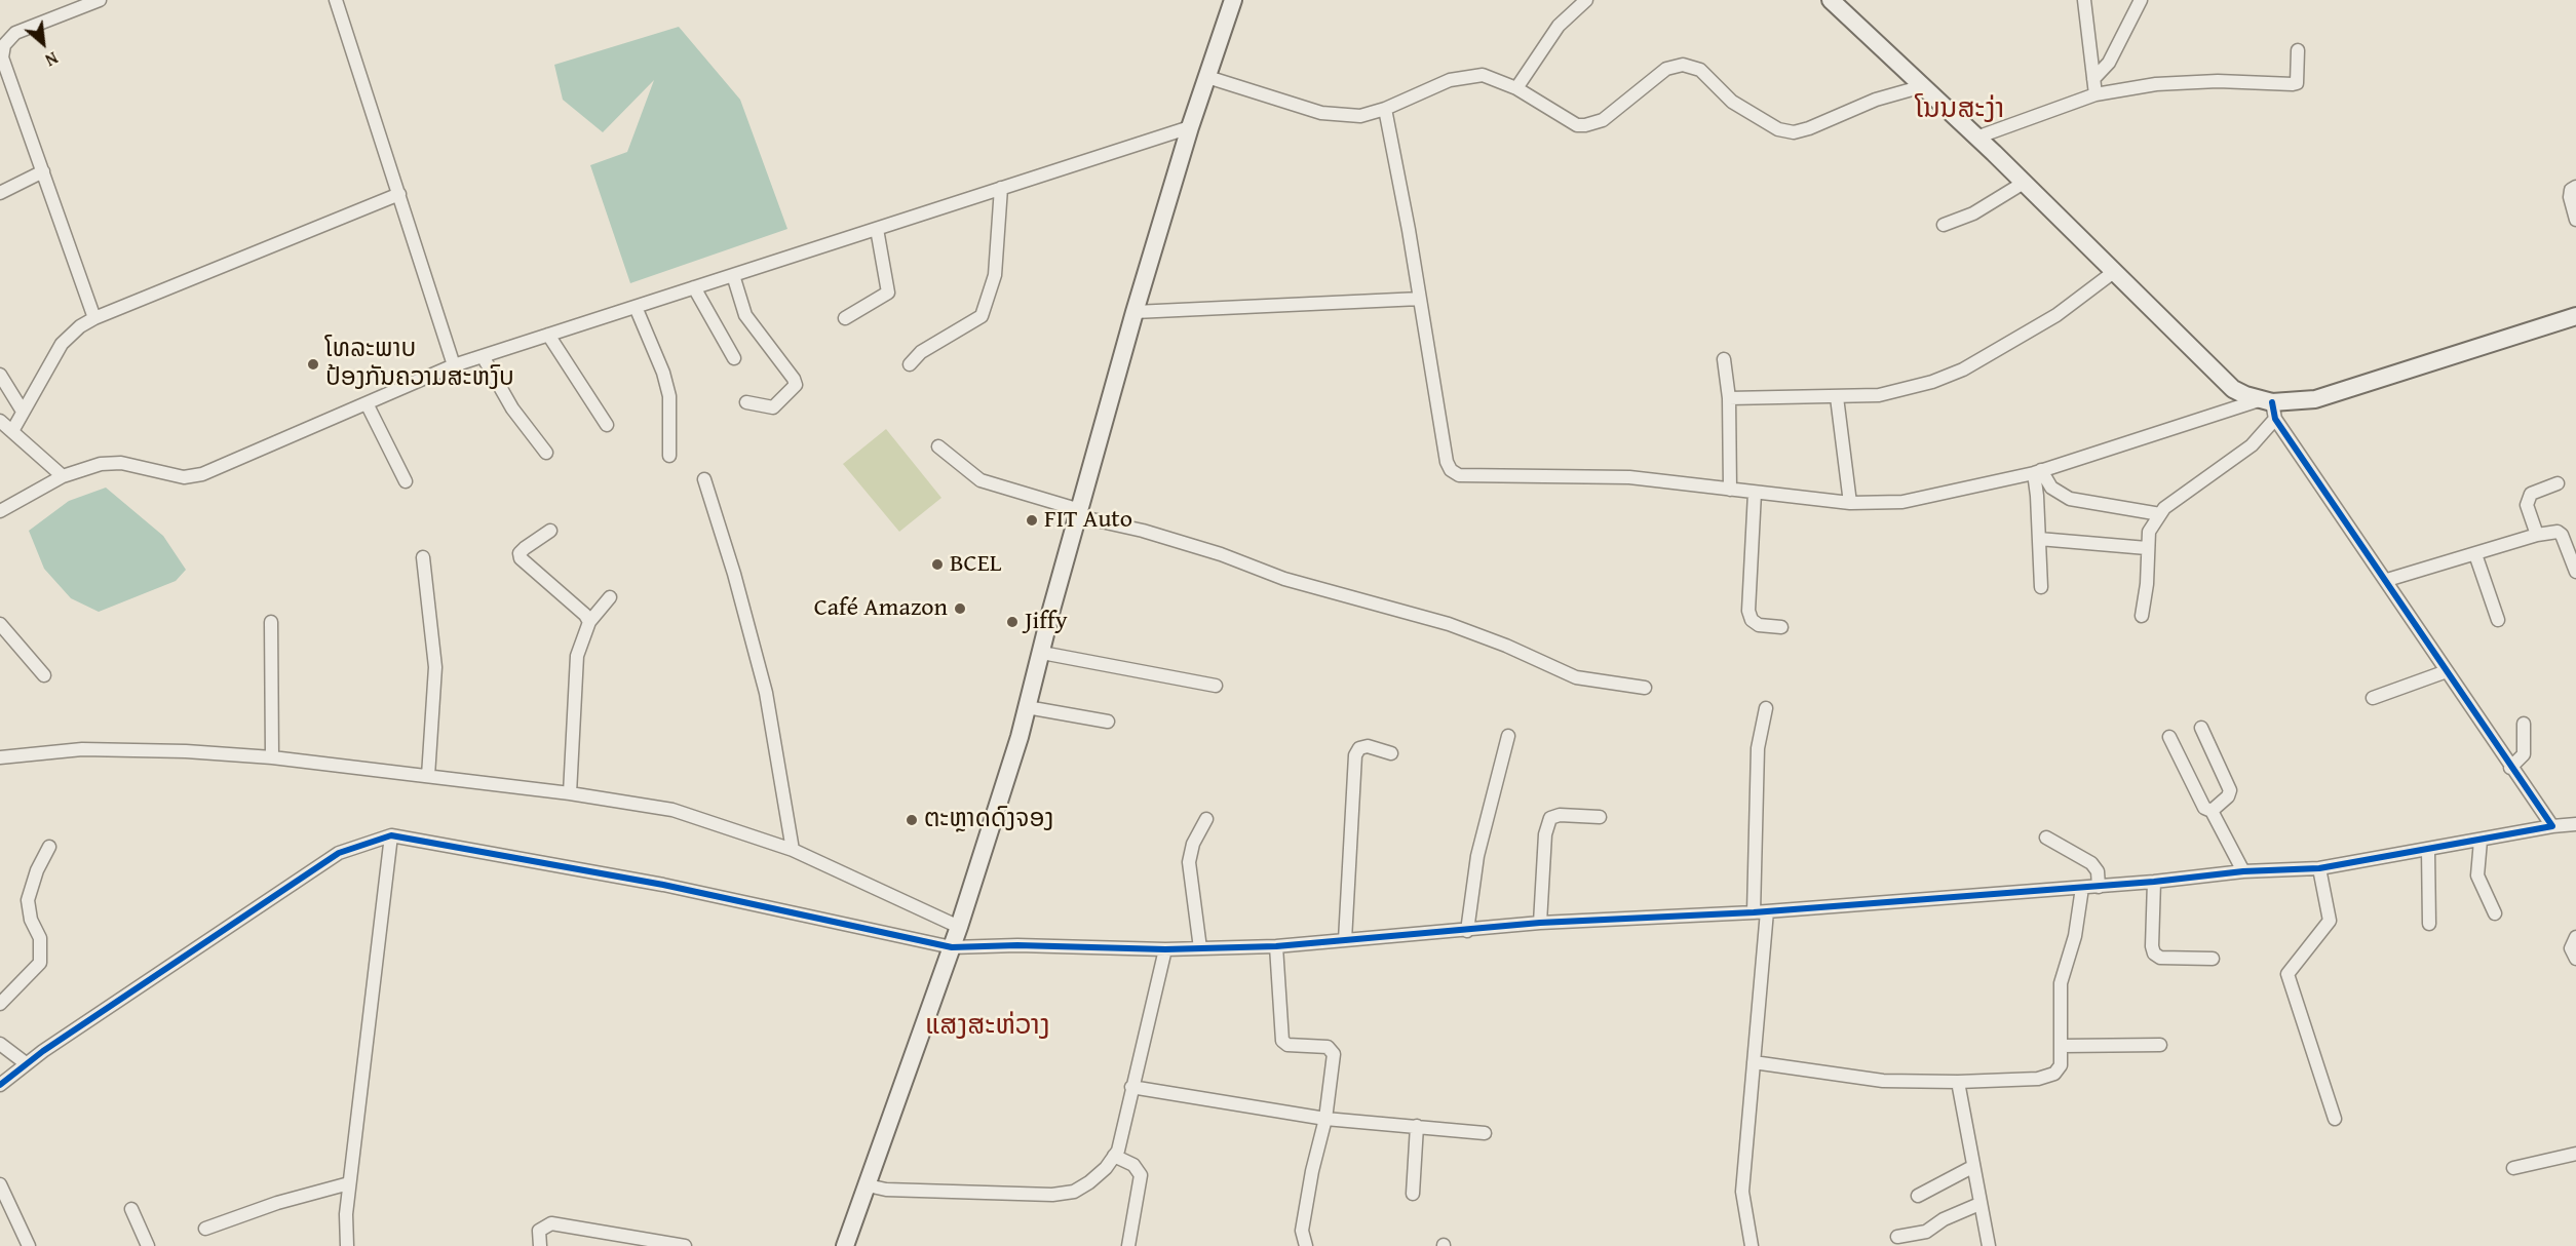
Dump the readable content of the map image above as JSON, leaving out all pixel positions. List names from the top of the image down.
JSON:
{
  "districts": ["ໂນນສະງ່າ", "ແສງສະຫ່ວາງ"],
  "places": [
    "ໂທລະພາບ ປ້ອງກັນຄວາມສະຫງົບ",
    "FIT Auto",
    "BCEL",
    "Café Amazon",
    "Jiffy",
    "ຕະຫຼາດດົງຈອງ"
  ],
  "north": "bottom right"
}
